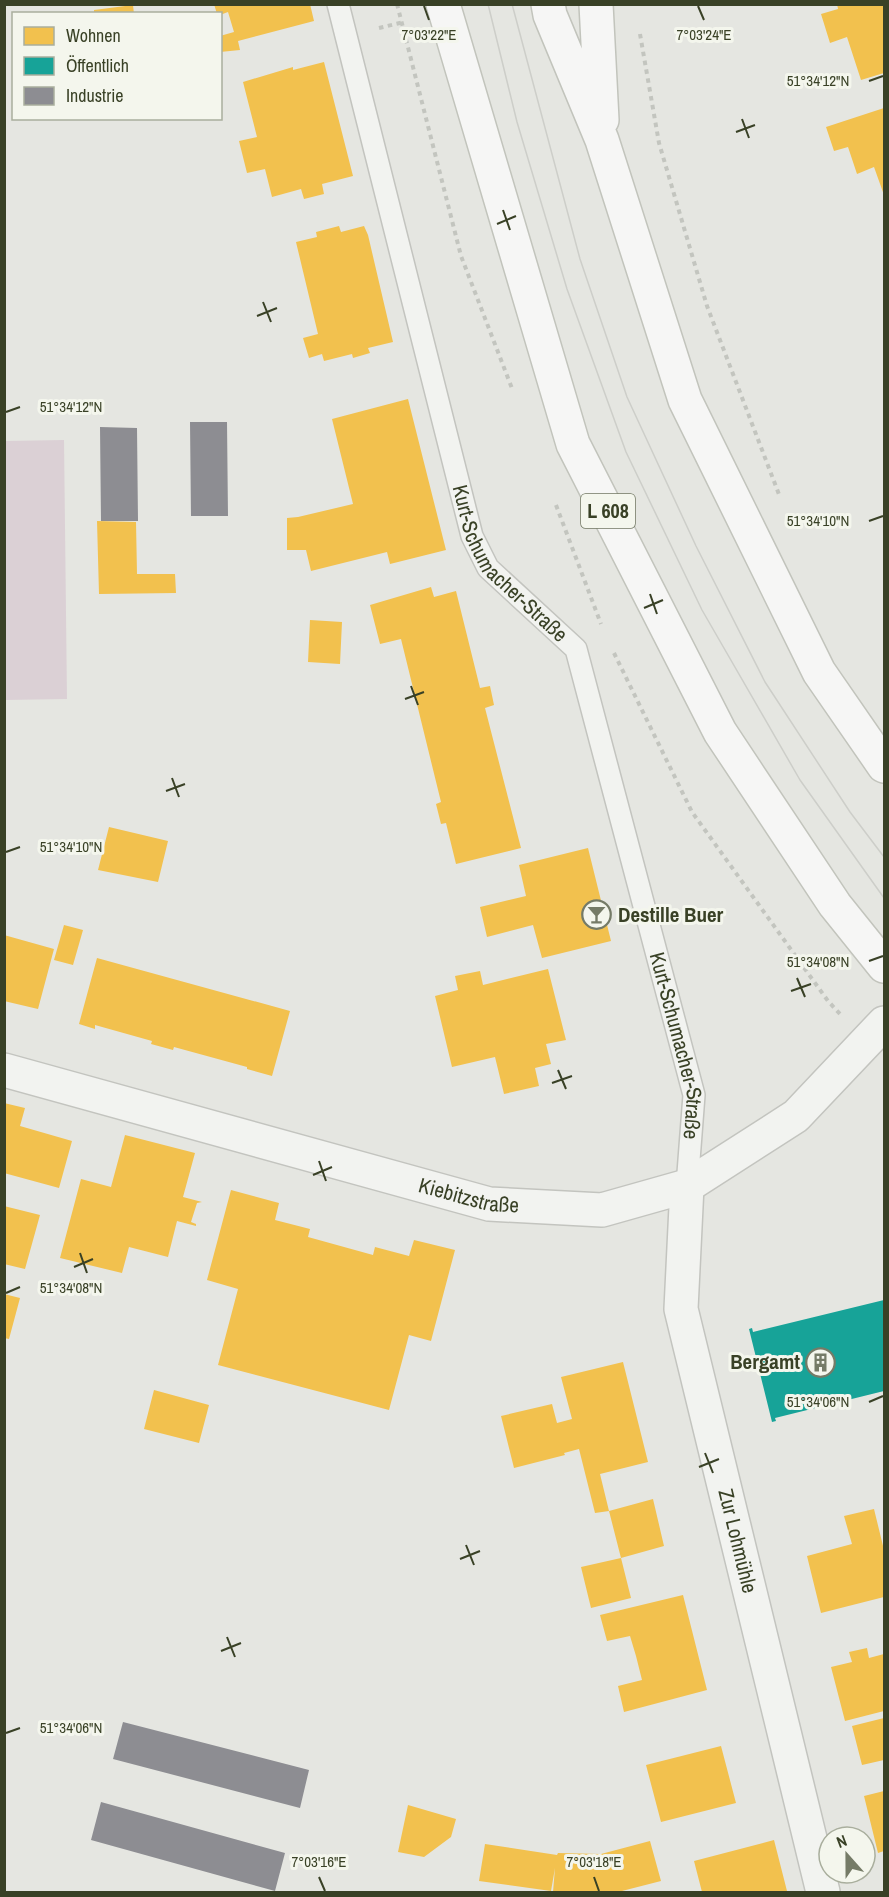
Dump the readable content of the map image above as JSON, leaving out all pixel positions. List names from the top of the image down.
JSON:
{
  "streets": {
    "main road": ["L 608"],
    "street": ["Kiebitzstraße", "Zur Lohmühle"],
    "lane": ["Kurt-Schumacher-Straße"]
  },
  "crossings": [
    ["Kurt-Schumacher-Straße", "Kiebitzstraße"],
    ["Kurt-Schumacher-Straße", "Zur Lohmühle"],
    ["Kiebitzstraße", "Zur Lohmühle"]
  ],
  "places": {
    "bar": ["Destille Buer"],
    "building": ["Bergamt"]
  },
  "legend": ["Wohnen", "Öffentlich", "Industrie"],
  "north": "top",
  "coordinates": [
    "7°03'22\"E",
    "7°03'24\"E",
    "51°34'12\"N",
    "51°34'10\"N",
    "51°34'08\"N",
    "51°34'06\"N",
    "7°03'16\"E",
    "7°03'18\"E"
  ]
}
